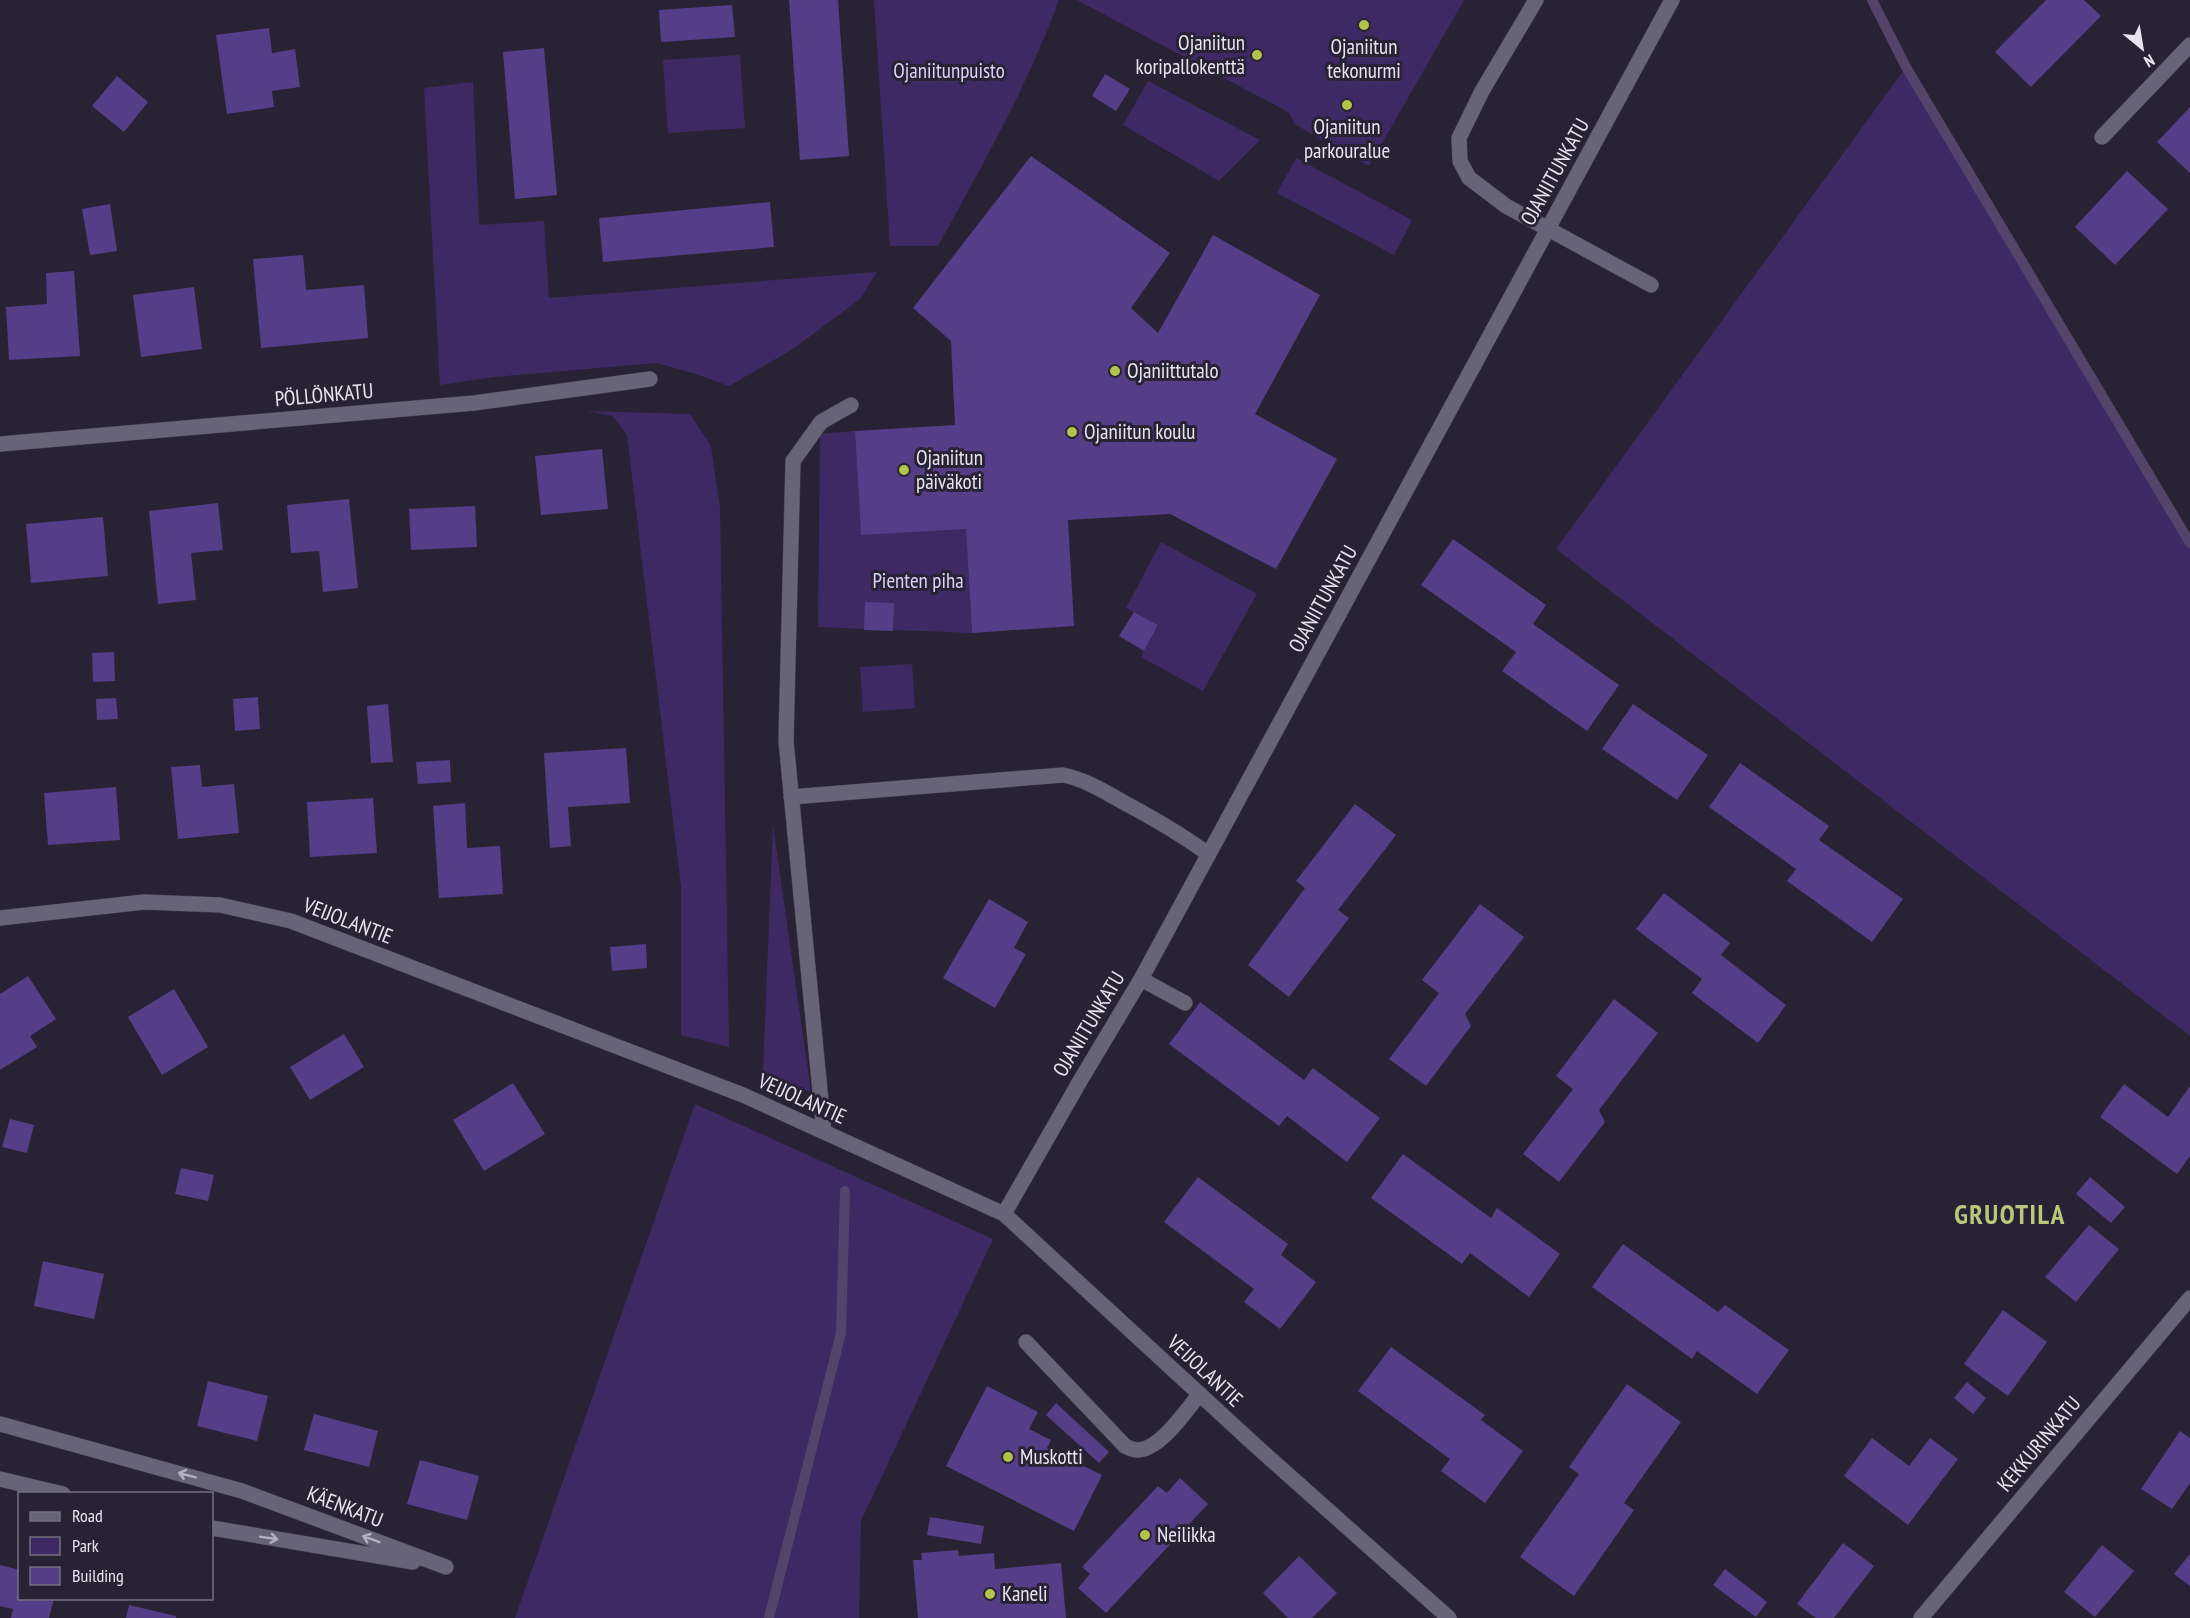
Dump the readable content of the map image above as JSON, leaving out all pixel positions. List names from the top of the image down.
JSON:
{
  "streets": {
    "street": [
      "OJANIITUNKATU",
      "PÖLLÖNKATU",
      "VEIJOLANTIE",
      "KEKKURINKATU",
      "KÄENKATU"
    ]
  },
  "crossings": [
    ["OJANIITUNKATU", "VEIJOLANTIE"]
  ],
  "districts": ["GRUOTILA"],
  "parks": ["Ojaniitunpuisto", "Pienten piha"],
  "places": [
    "Ojaniitun tekonurmi",
    "Ojaniitun koripallokenttä",
    "Ojaniitun parkouralue",
    "Ojaniittutalo",
    "Ojaniitun koulu",
    "Ojaniitun päiväkoti",
    "Muskotti",
    "Neilikka",
    "Kaneli"
  ],
  "legend": ["Road", "Park", "Building"],
  "north": "bottom right"
}
